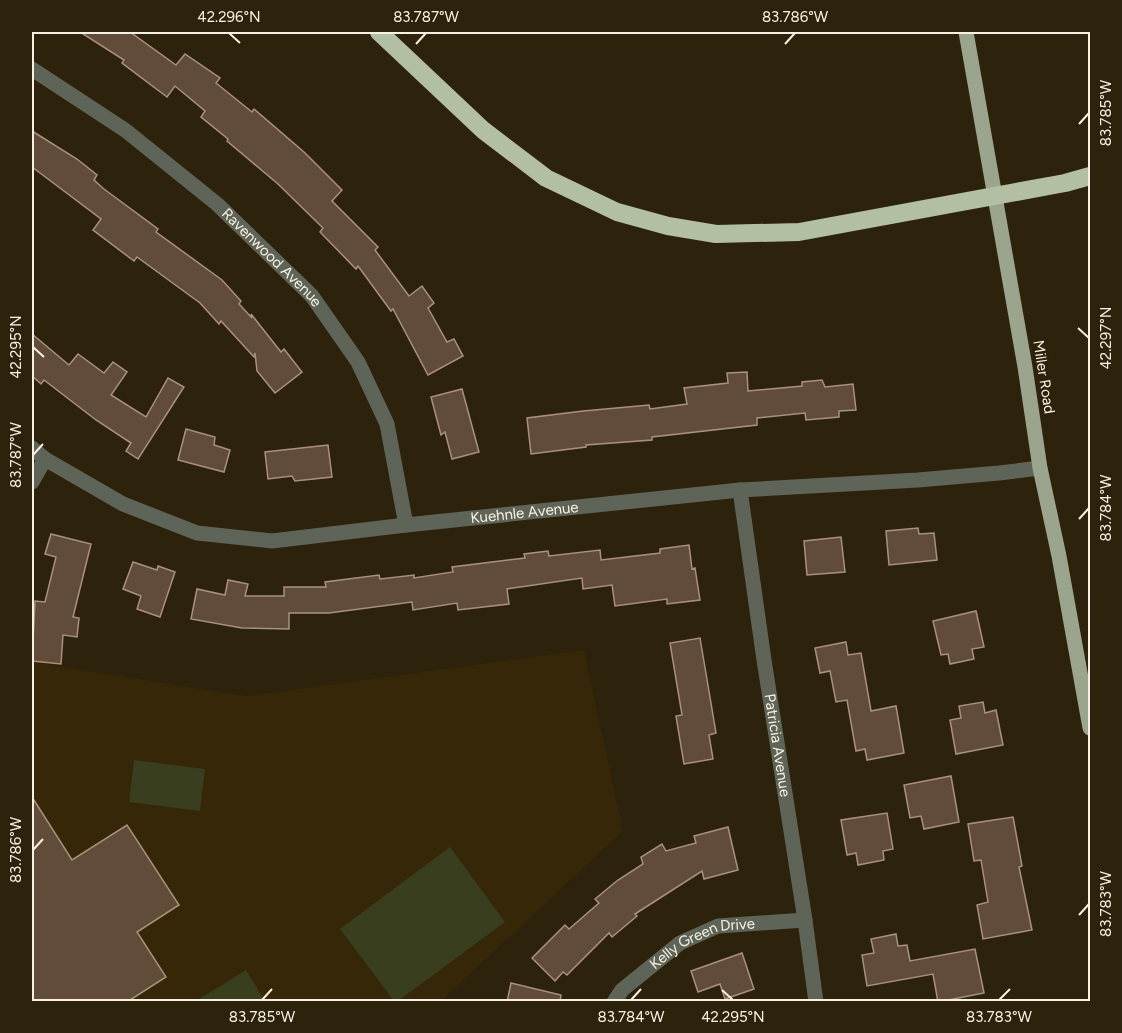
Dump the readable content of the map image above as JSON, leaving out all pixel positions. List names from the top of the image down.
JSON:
{
  "streets": {
    "main road": ["Miller Road"],
    "street": [
      "Ravenwood Avenue",
      "Kuehnle Avenue",
      "Patricia Avenue",
      "Kelly Green Drive"
    ]
  },
  "crossings": [
    ["Ravenwood Avenue", "Kuehnle Avenue"],
    ["Miller Road", "Kuehnle Avenue"],
    ["Kuehnle Avenue", "Patricia Avenue"],
    ["Patricia Avenue", "Kelly Green Drive"]
  ],
  "coordinates": [
    "42.296°N",
    "83.787°W",
    "83.786°W",
    "83.785°W",
    "42.297°N",
    "42.295°N",
    "83.784°W",
    "83.783°W"
  ]
}
